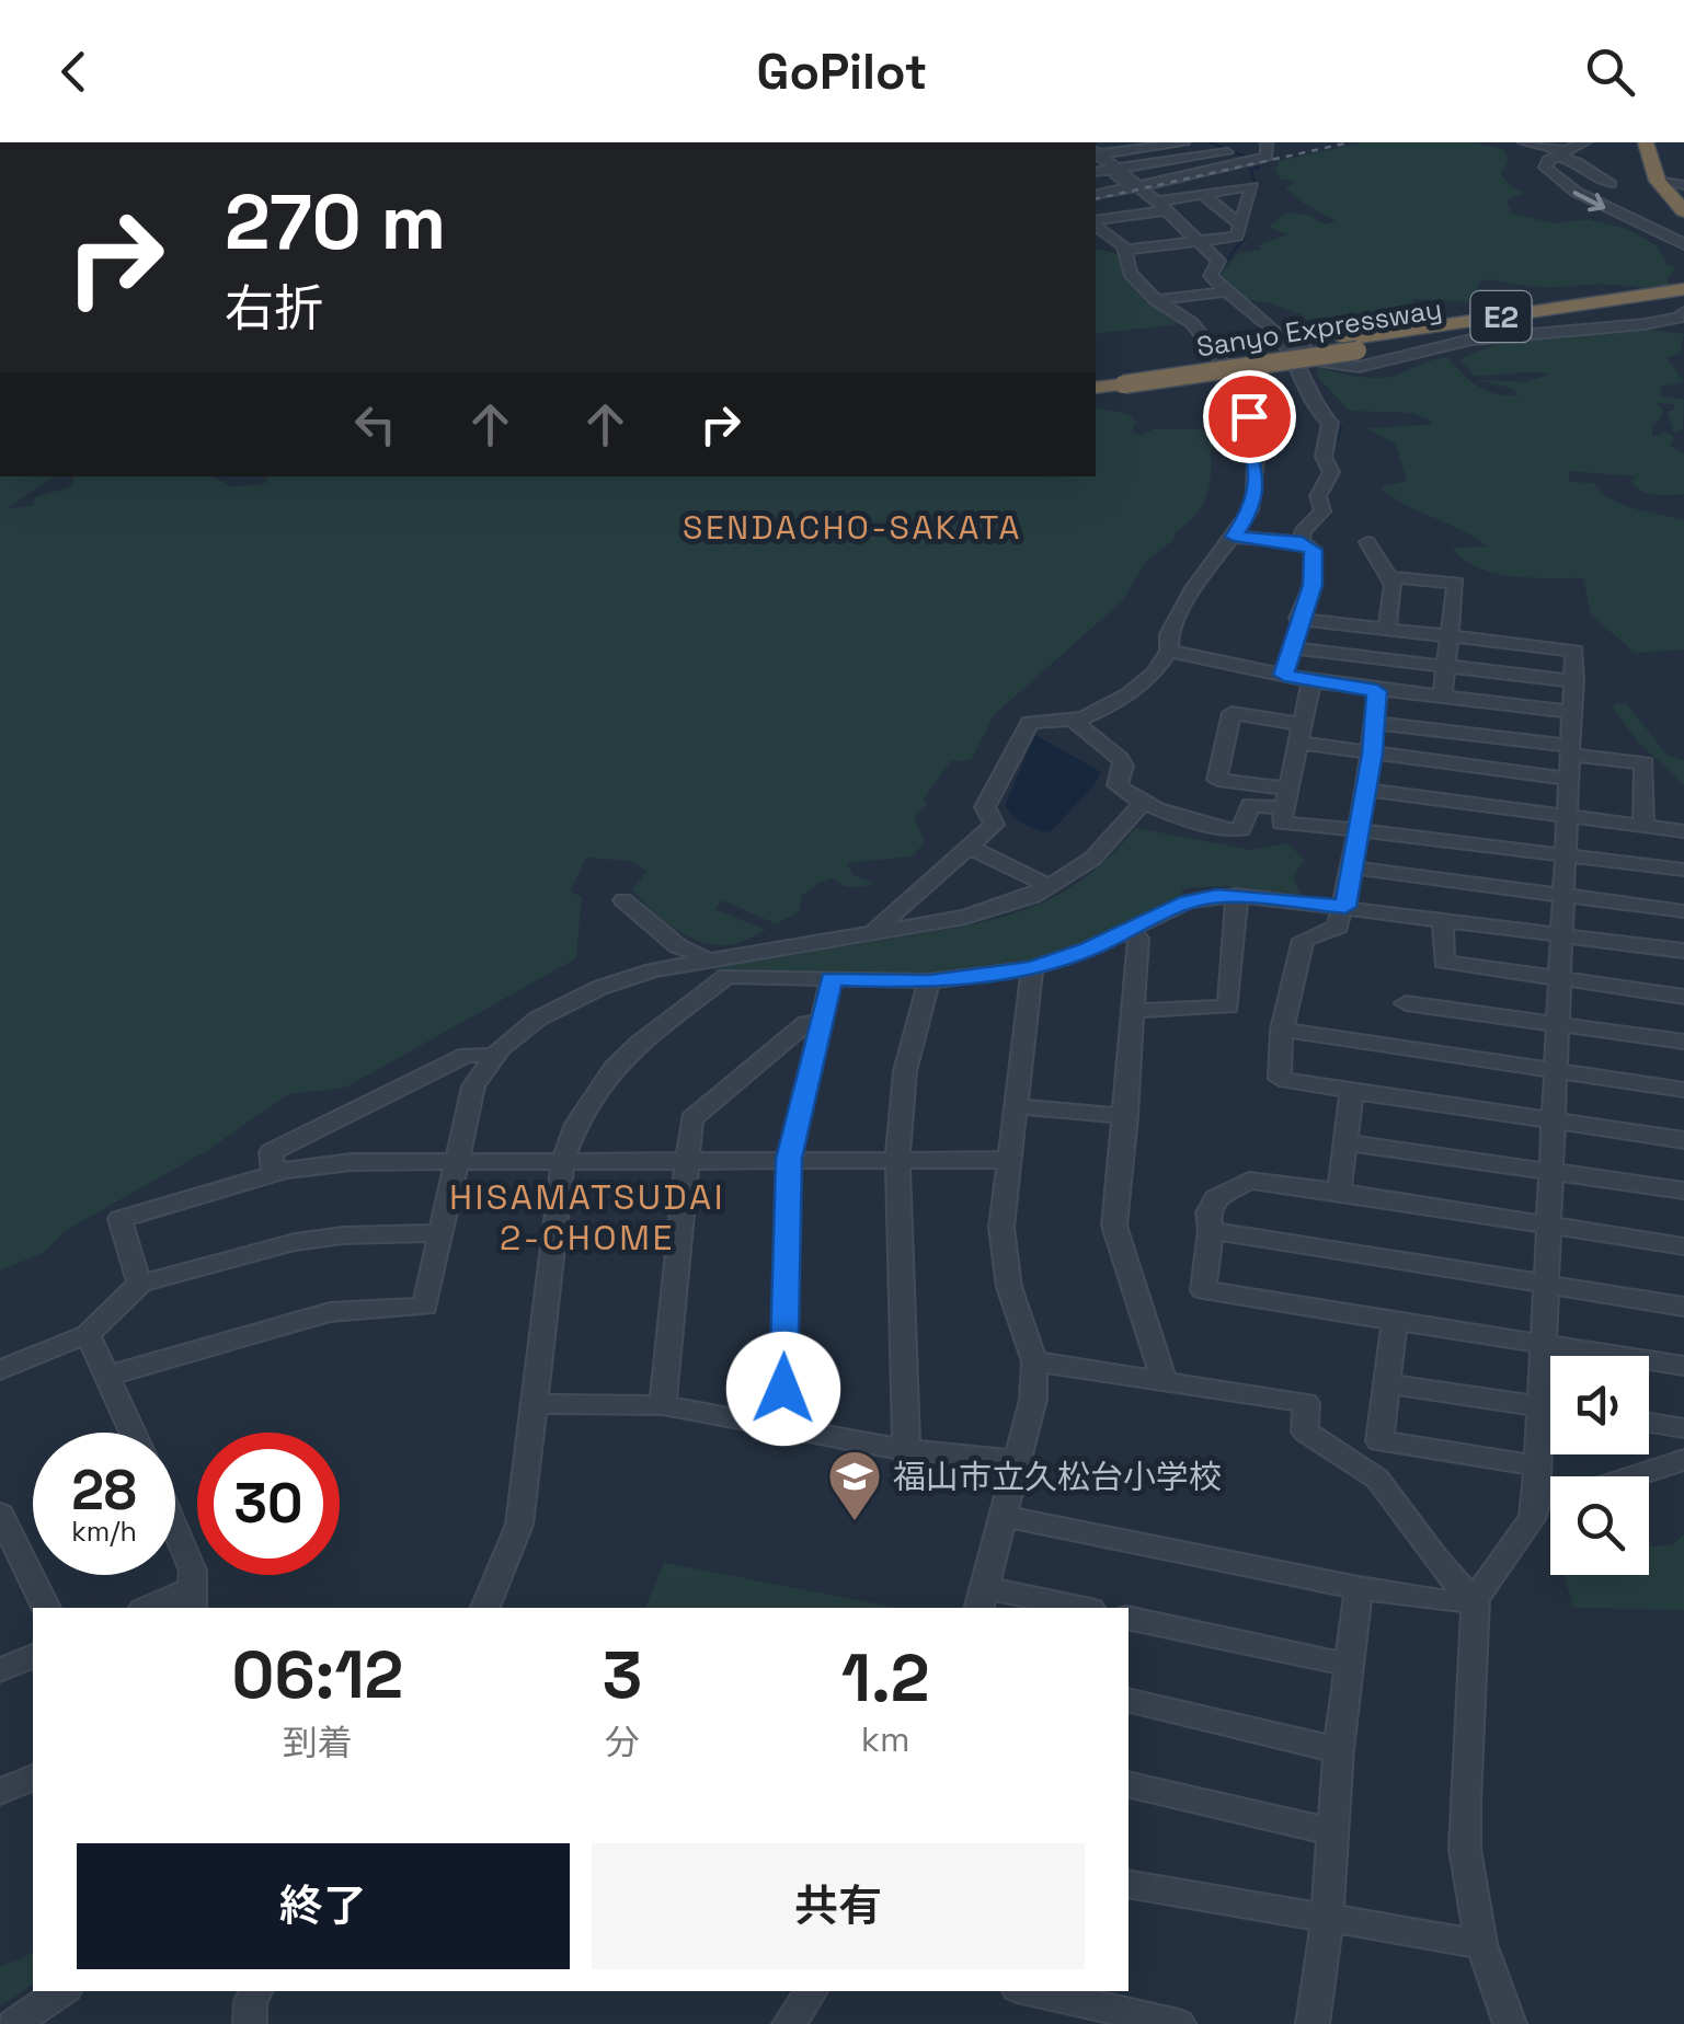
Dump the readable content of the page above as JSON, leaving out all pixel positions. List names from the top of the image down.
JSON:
{
  "streets": {
    "highway": ["E2", "Sanyo Expressway"]
  },
  "districts": ["SENDACHO-SAKATA", "HISAMATSUDAI 2-CHOME"],
  "places": {
    "school or university": ["福山市立久松台小学校"]
  },
  "page": {
    "header": "GoPilot",
    "turn": ["270 m", "右折"],
    "speed": "28 km/h",
    "limit": "30",
    "eta": [
      "06:12",
      "到着",
      "3",
      "分",
      "1.2",
      "km"
    ],
    "buttons": ["終了", "共有"]
  }
}
